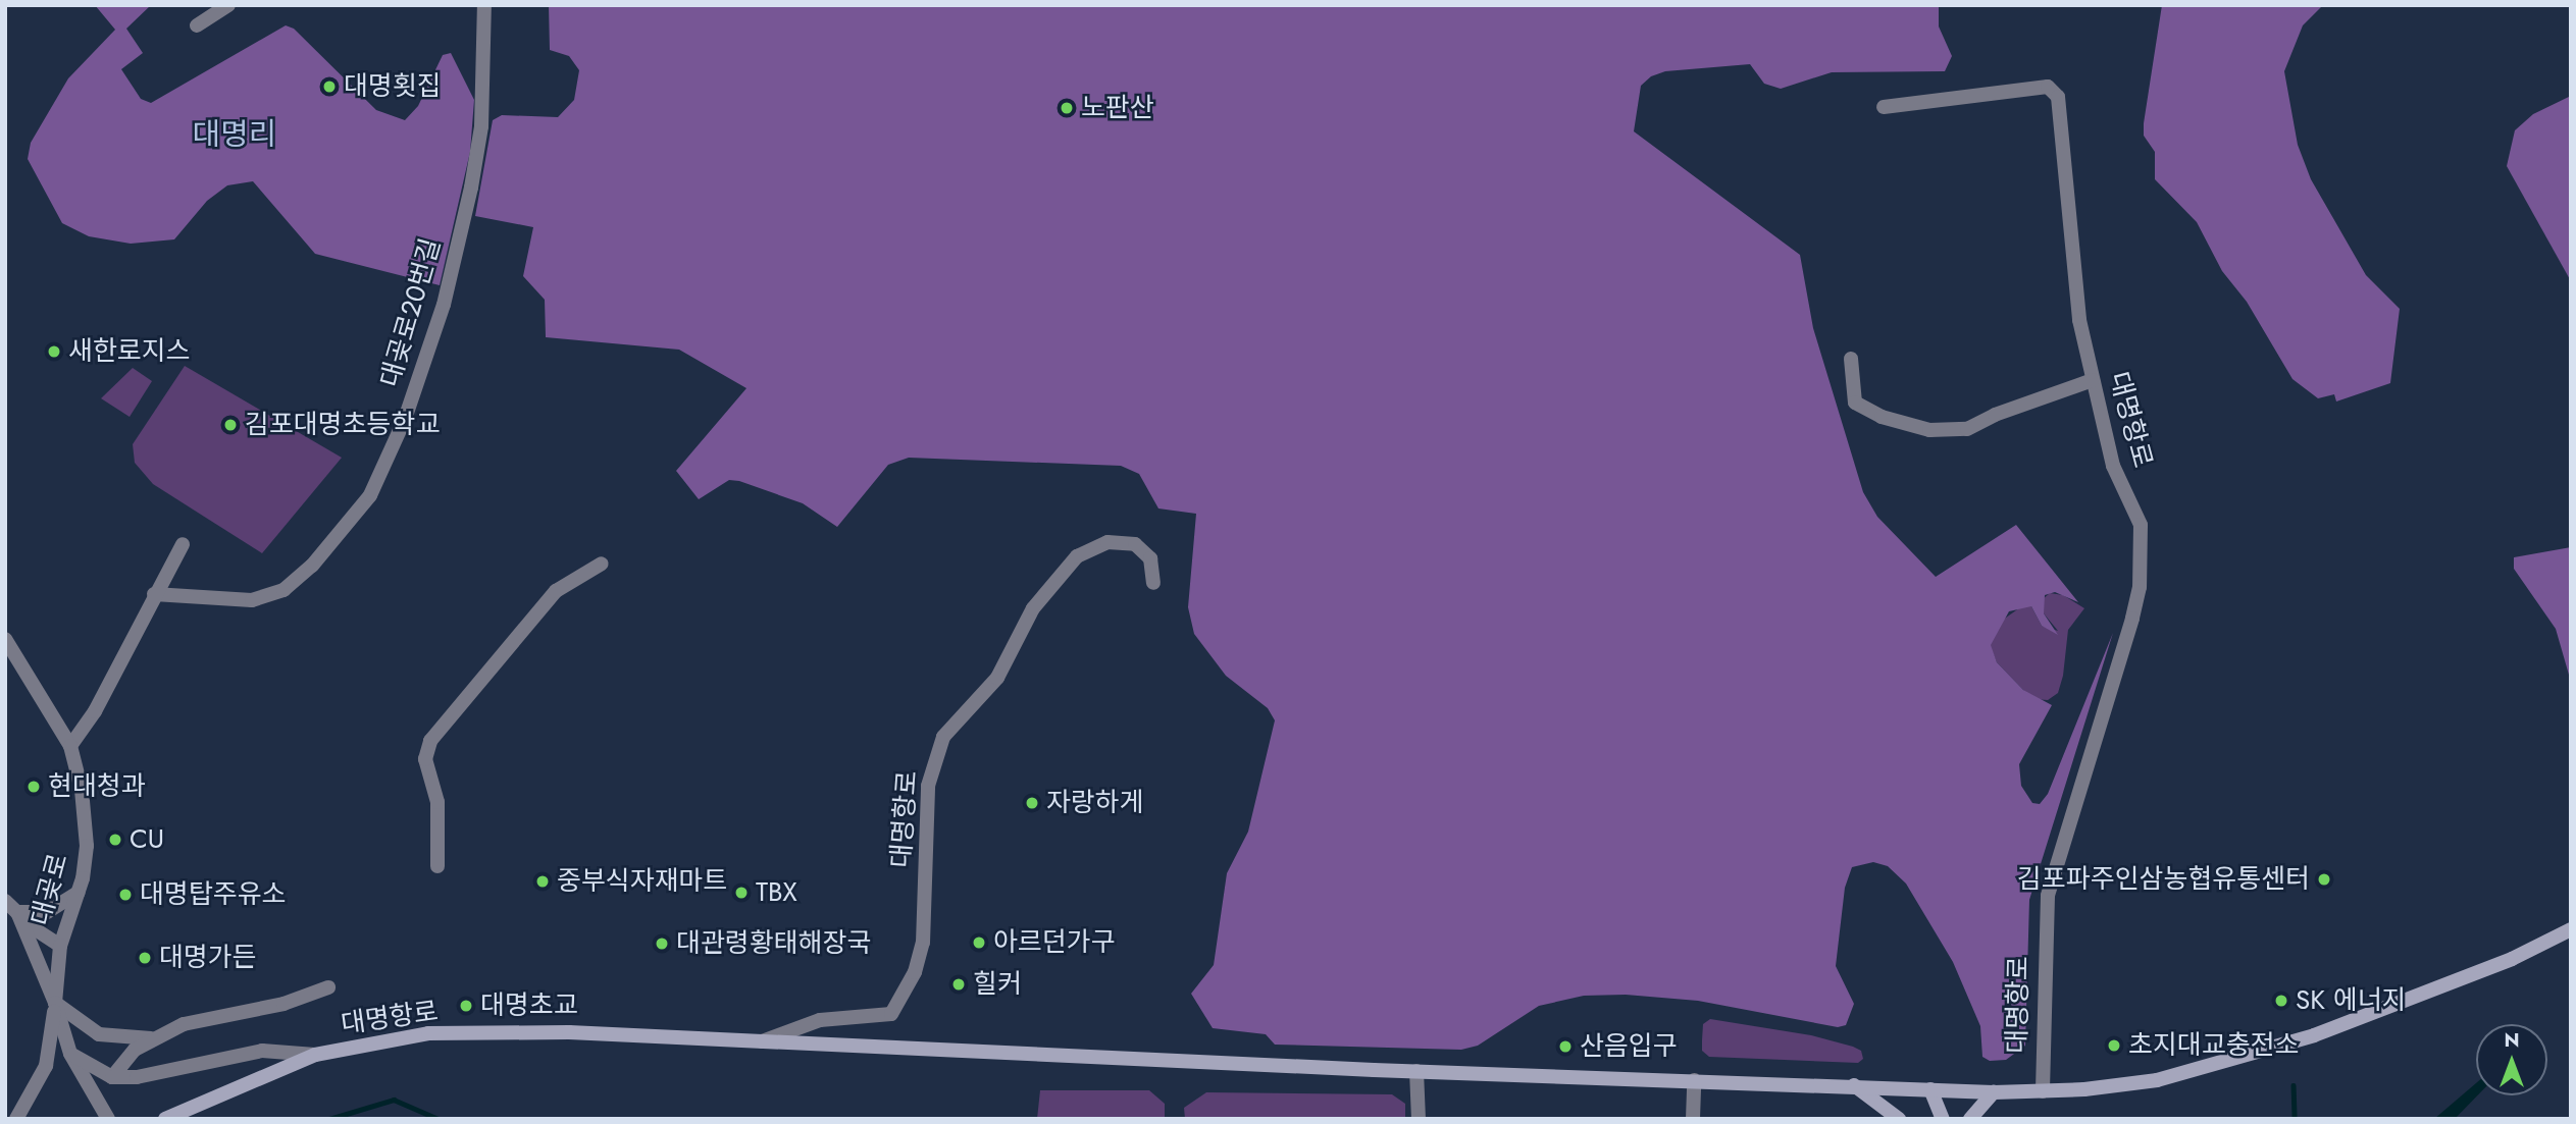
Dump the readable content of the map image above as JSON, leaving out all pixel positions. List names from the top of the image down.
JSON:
{
  "streets": {
    "main road": ["대명항로"],
    "street": ["대곶로20번길", "대곶로"]
  },
  "districts": ["대명리"],
  "places": [
    "대명횟집",
    "노판산",
    "새한로지스",
    "김포대명초등학교",
    "현대청과",
    "자랑하게",
    "CU",
    "김포파주인삼농협유통센터",
    "중부식자재마트",
    "TBX",
    "대명탑주유소",
    "아르던가구",
    "대관령황태해장국",
    "대명가든",
    "힐커",
    "SK 에너지",
    "대명초교",
    "초지대교충전소",
    "산음입구"
  ],
  "north": "top"
}
